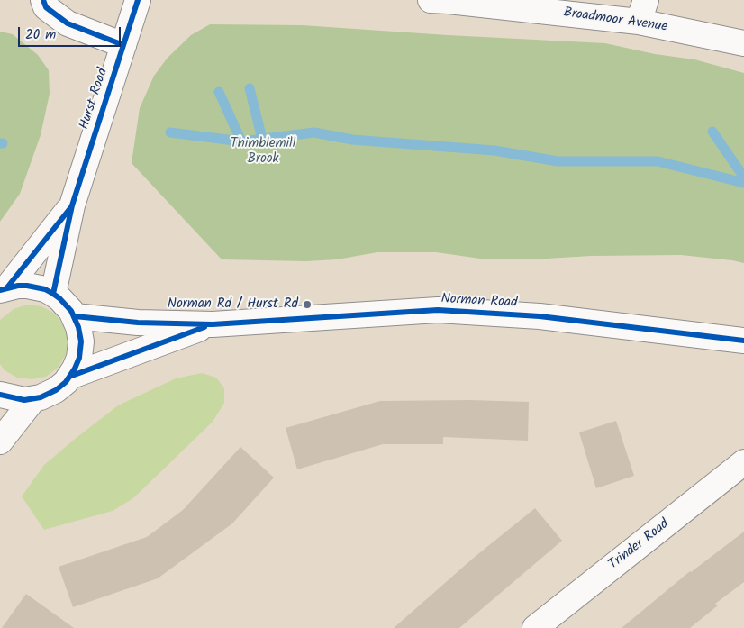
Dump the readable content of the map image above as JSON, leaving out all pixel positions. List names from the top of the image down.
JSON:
{
  "streets": {
    "street": [
      "Broadmoor Avenue",
      "Hurst Road",
      "Norman Road",
      "Trinder Road"
    ]
  },
  "parks": ["Thimblemill Brook"],
  "places": ["Norman Rd / Hurst Rd"],
  "scale_bar": "20 m"
}
